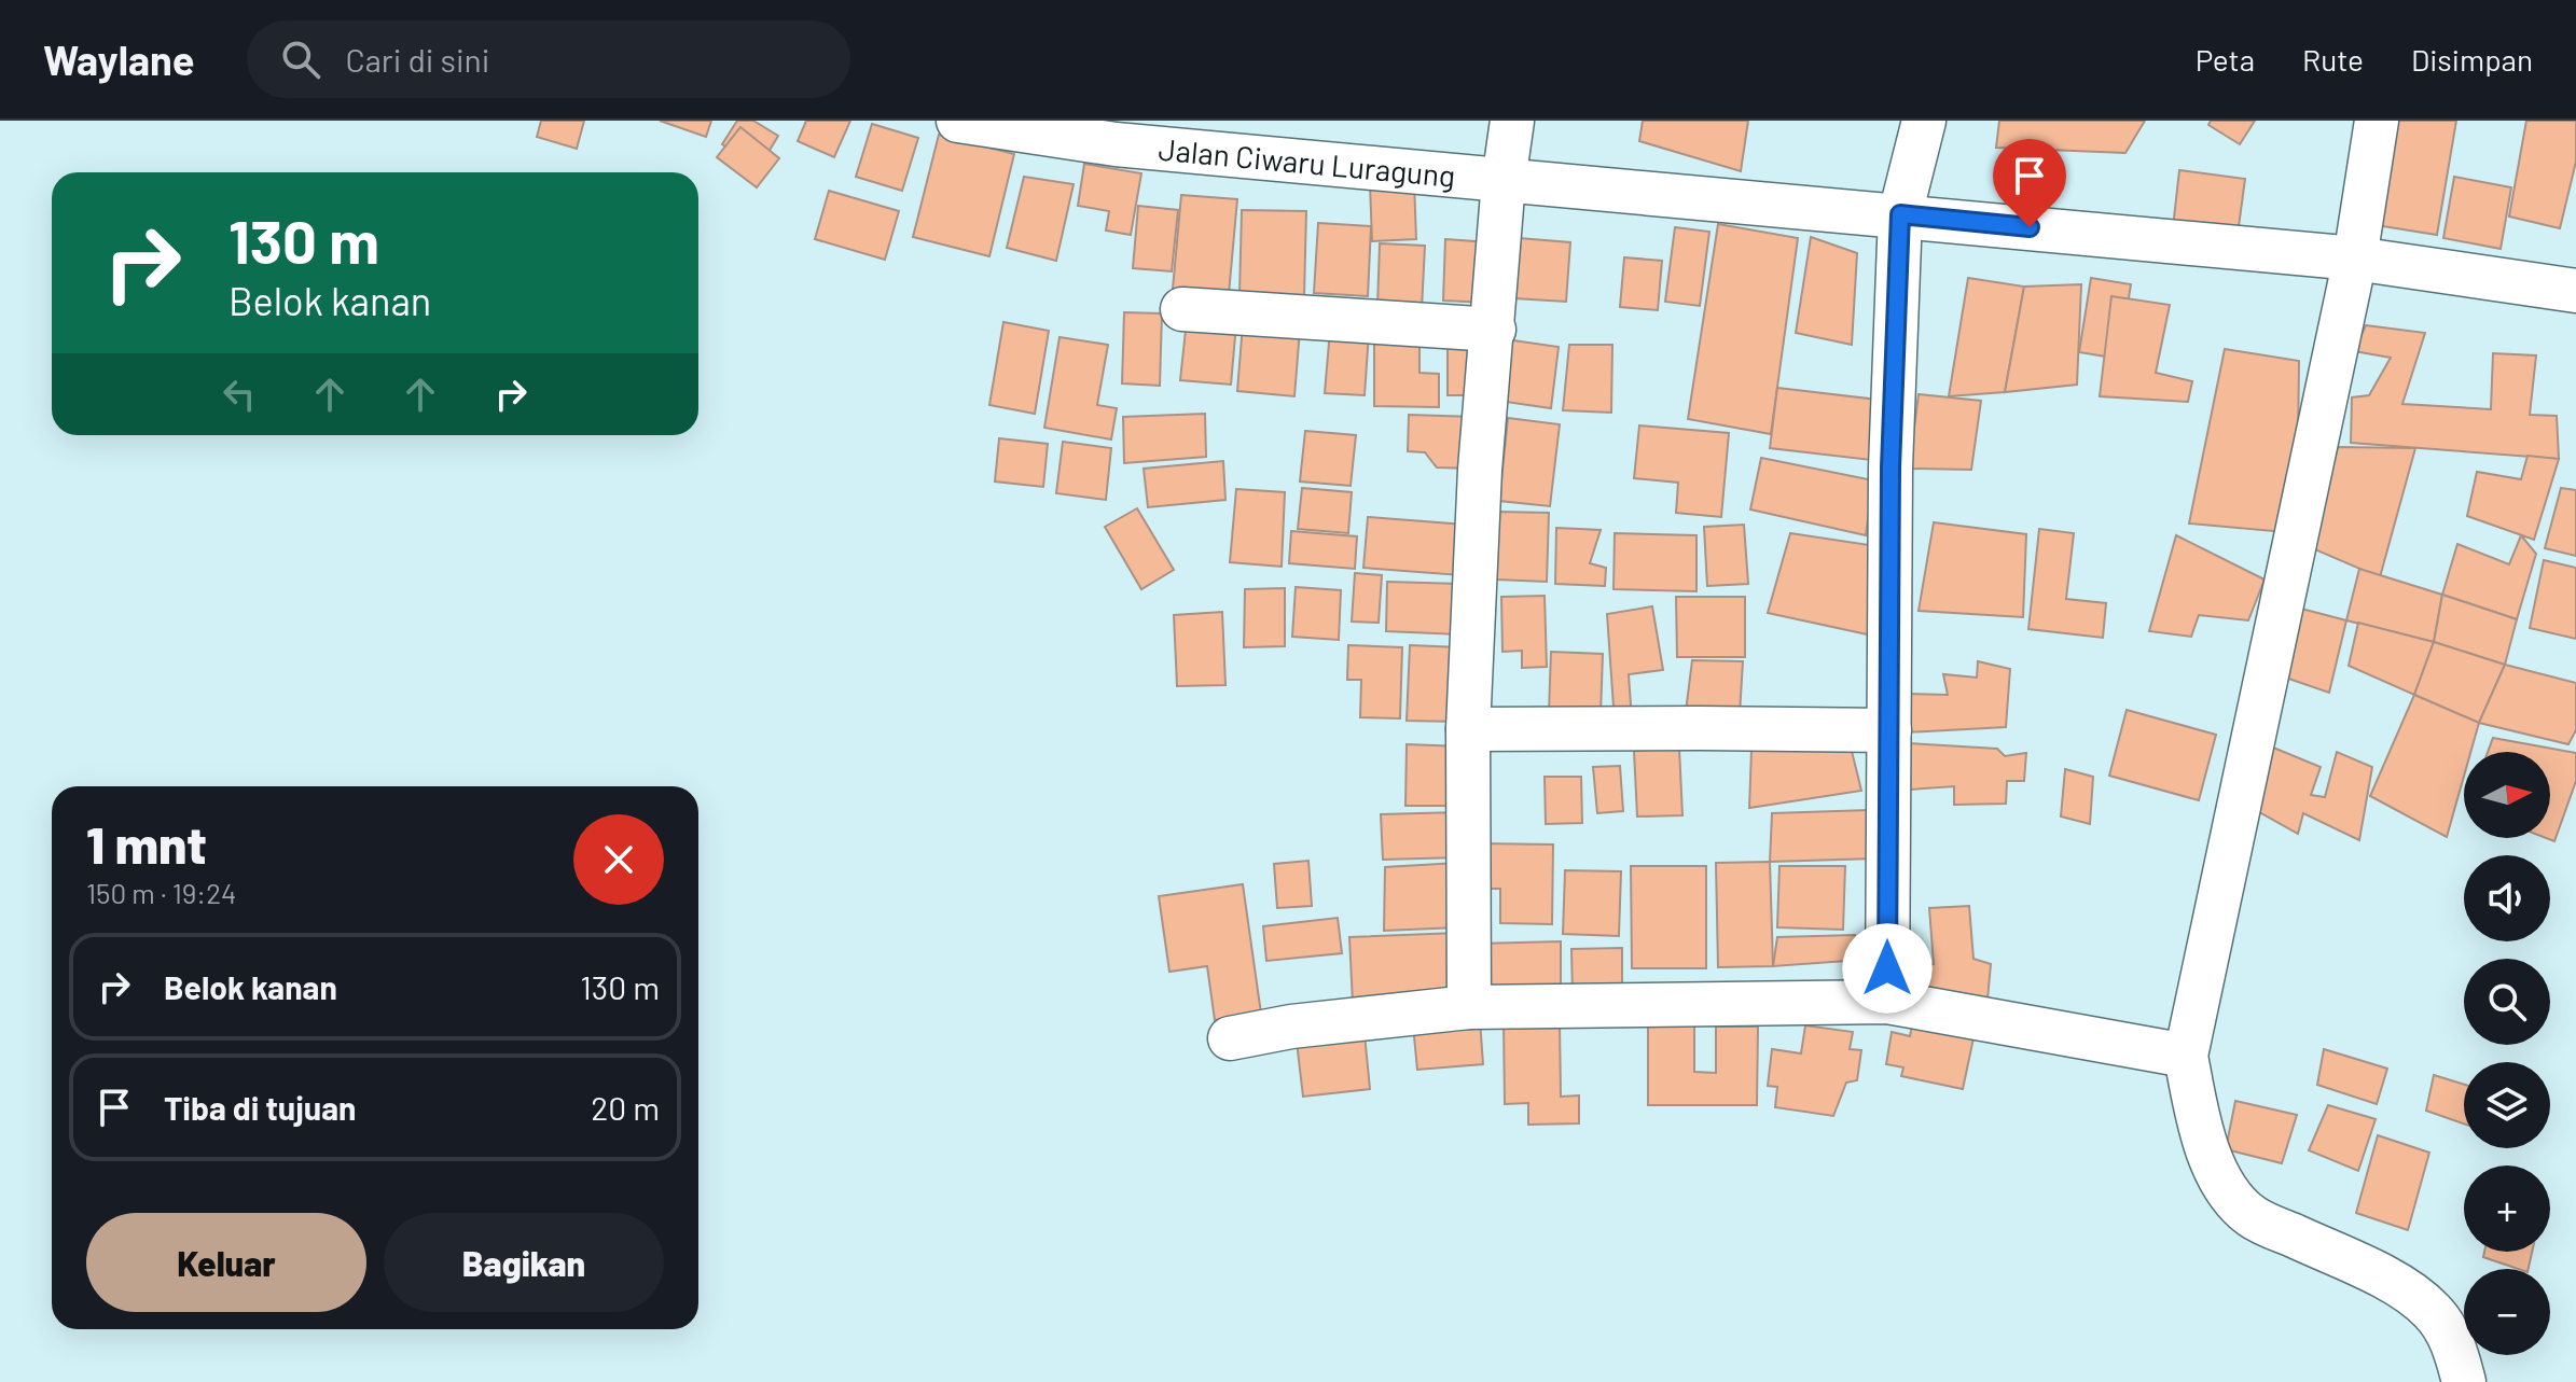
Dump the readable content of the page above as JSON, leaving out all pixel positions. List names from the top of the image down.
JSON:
{
  "streets": {
    "street": ["Jalan Ciwaru Luragung"]
  },
  "north": "right",
  "page": {
    "header": "Waylane",
    "search": "Cari di sini",
    "nav": ["Peta", "Rute", "Disimpan"],
    "turn": ["130 m", "Belok kanan"],
    "map_buttons": ["+", "−"],
    "heading": ["1 mnt", "150 m · 19:24"],
    "list": [
      {
        "name": "Belok kanan",
        "value": "130 m"
      },
      {
        "name": "Tiba di tujuan",
        "value": "20 m"
      }
    ],
    "buttons": ["Keluar", "Bagikan"]
  }
}
